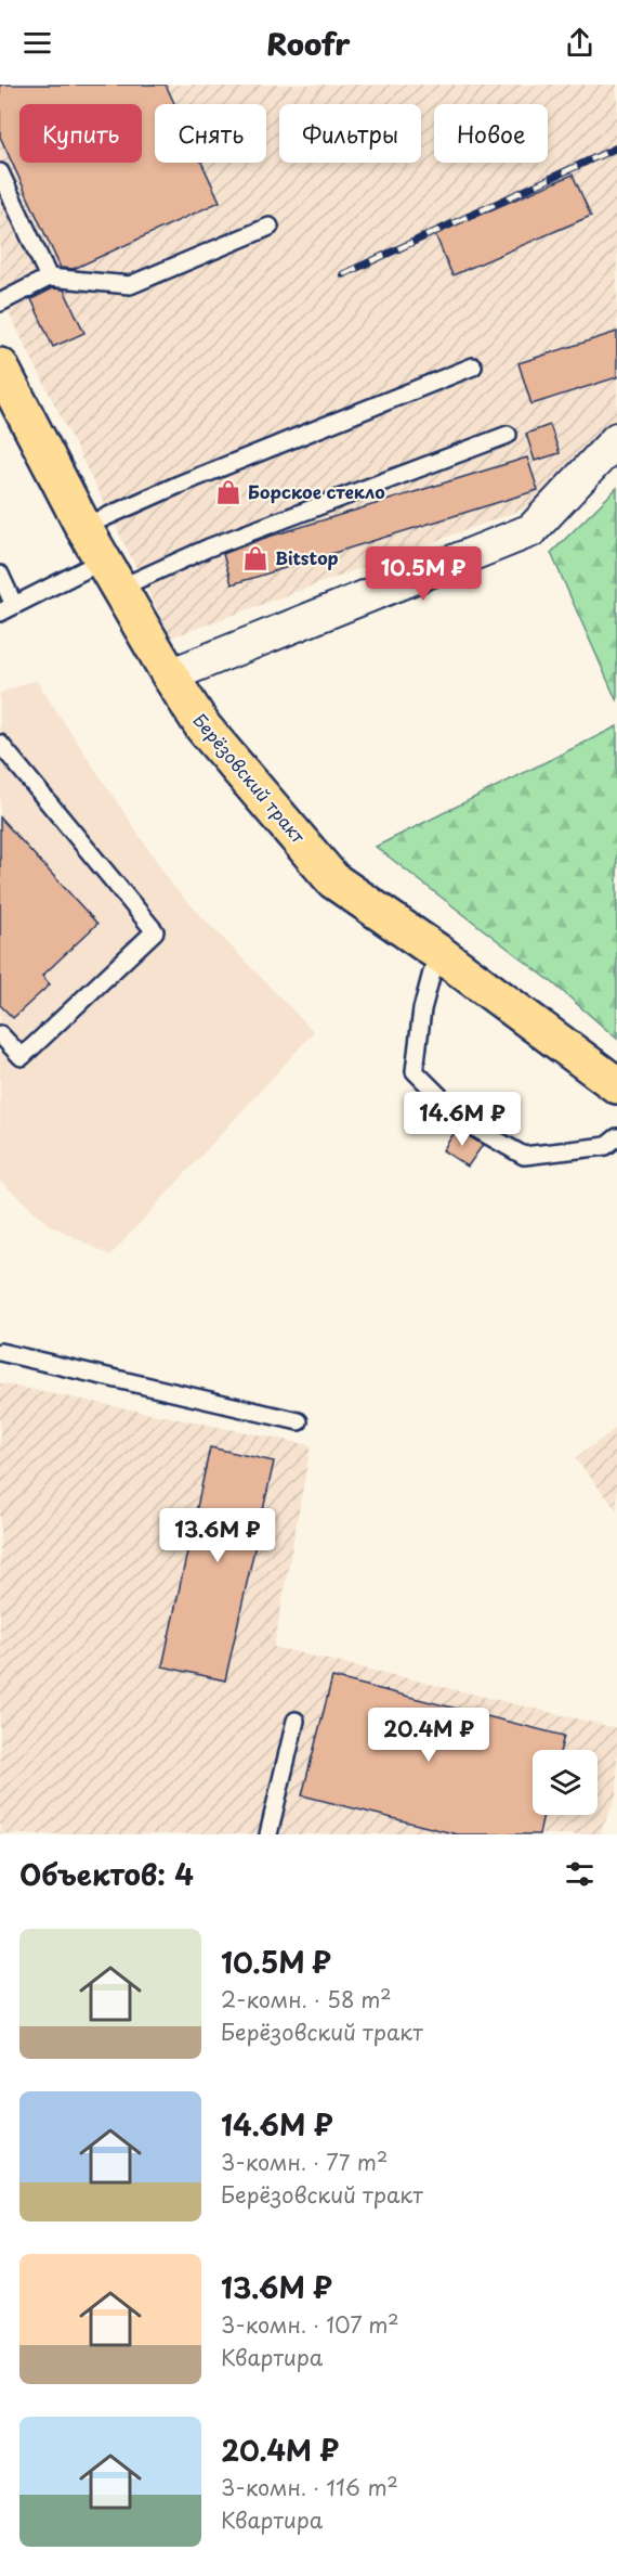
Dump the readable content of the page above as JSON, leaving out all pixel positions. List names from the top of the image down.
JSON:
{
  "streets": {
    "main road": ["Берёзовский тракт"]
  },
  "places": {
    "shop": ["Борское стекло", "Bitstop"]
  },
  "page": {
    "header": "Roofr",
    "chip": [
      "Купить",
      "Снять",
      "Фильтры",
      "Новое"
    ],
    "price": [
      "10.5M ₽",
      "14.6M ₽",
      "13.6M ₽",
      "20.4M ₽"
    ],
    "heading": "Объектов: 4",
    "list": [
      {
        "name": "10.5M ₽",
        "note": "2-комн. · 58 m² · Берёзовский тракт"
      },
      {
        "name": "14.6M ₽",
        "note": "3-комн. · 77 m² · Берёзовский тракт"
      },
      {
        "name": "13.6M ₽",
        "note": "3-комн. · 107 m² · Квартира"
      },
      {
        "name": "20.4M ₽",
        "note": "3-комн. · 116 m² · Квартира"
      }
    ]
  }
}
